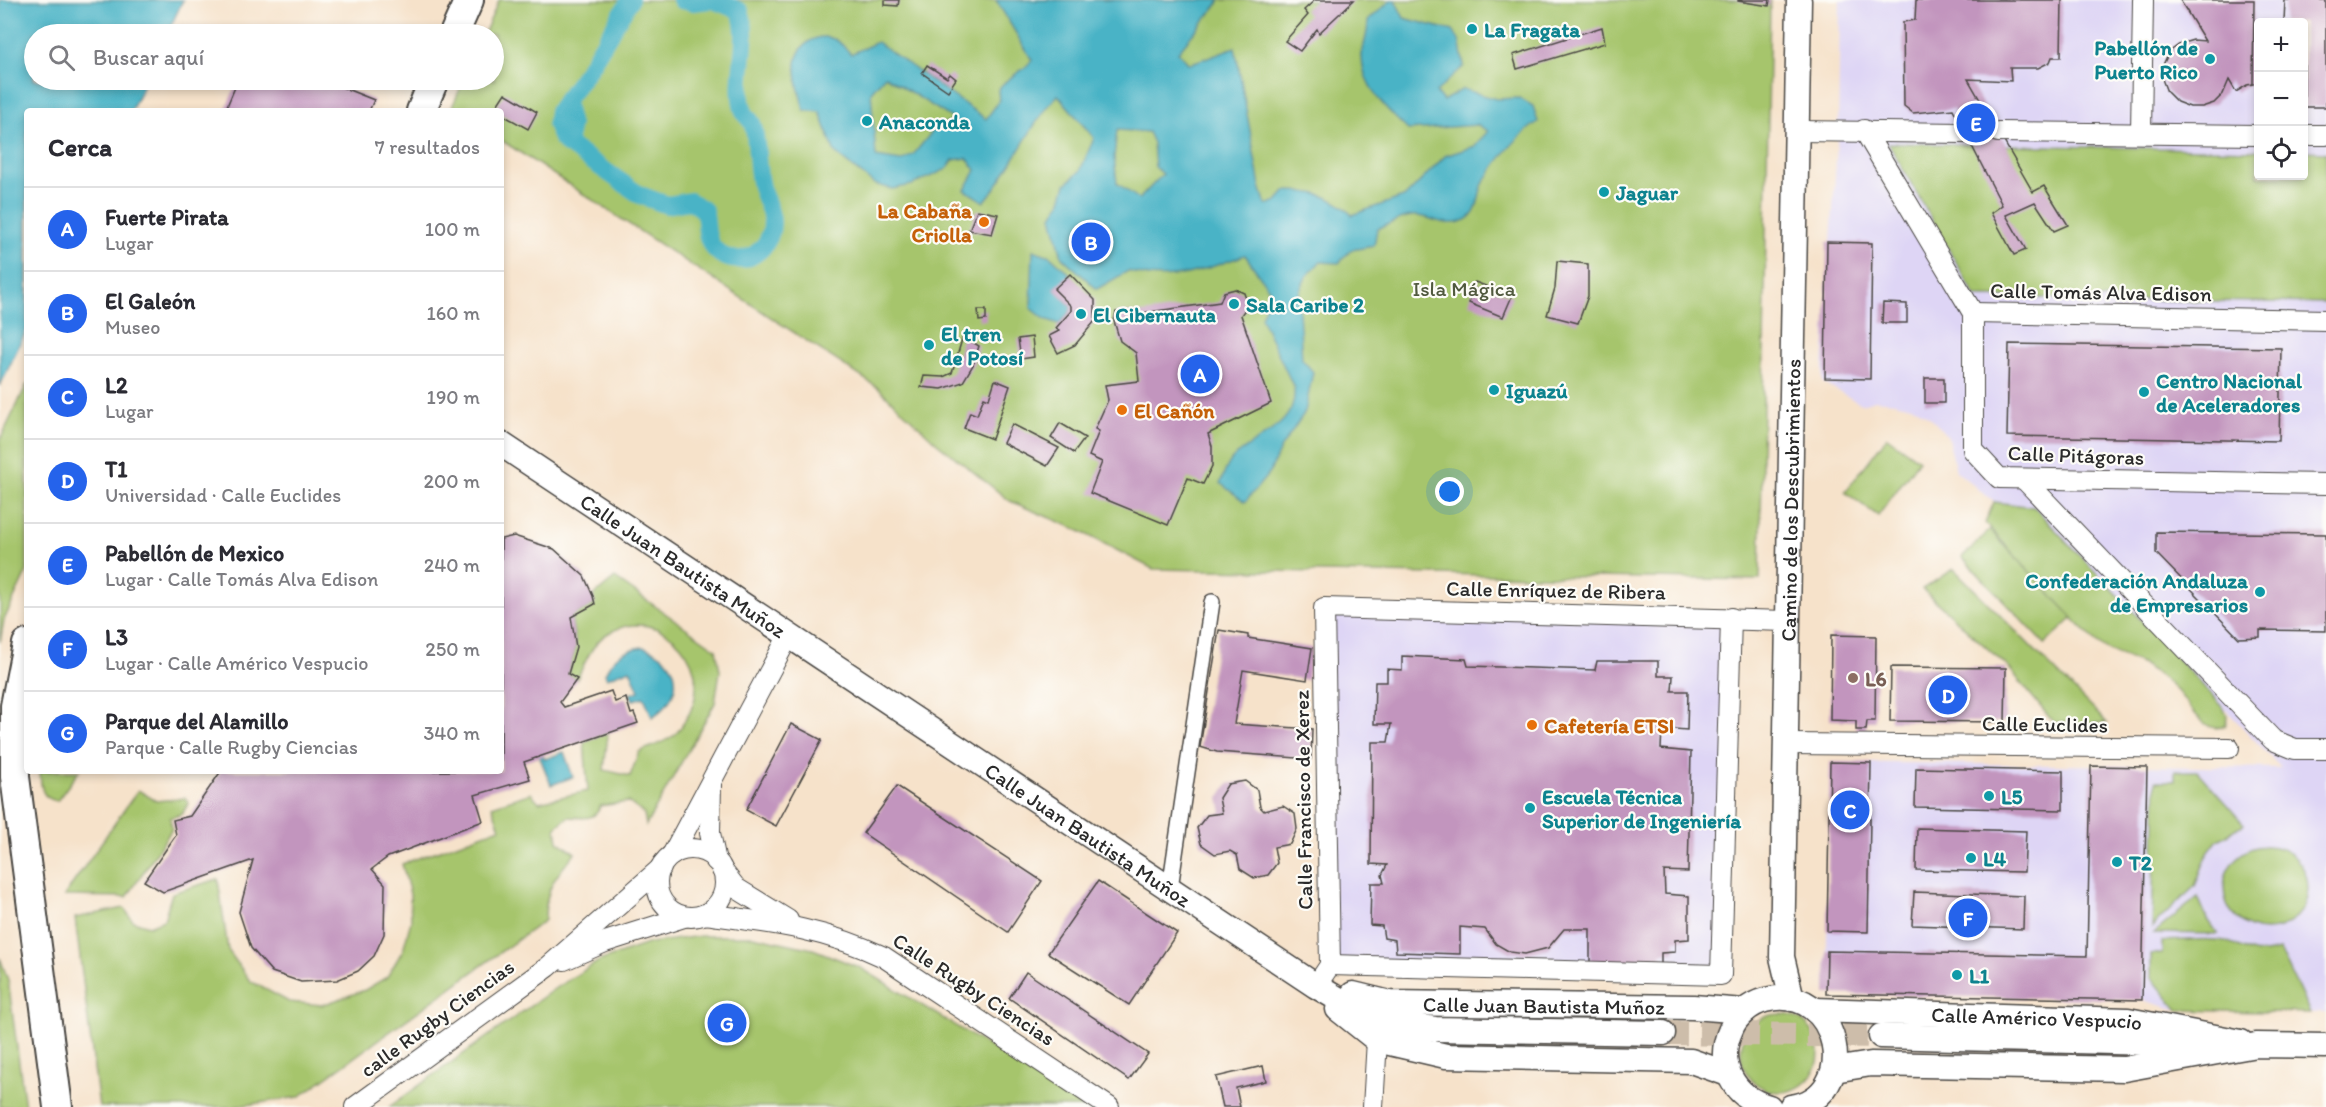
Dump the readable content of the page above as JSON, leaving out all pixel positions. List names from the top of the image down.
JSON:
{
  "streets": {
    "street": [
      "Calle Tomás Alva Edison",
      "Calle Pitágoras",
      "Camino de los Descubrimientos",
      "Calle Juan Bautista Muñoz",
      "Calle Enríquez de Ribera",
      "Calle Euclides",
      "Calle Francisco de Xerez",
      "Calle Rugby Ciencias",
      "calle Rugby Ciencias",
      "Calle Américo Vespucio"
    ]
  },
  "crossings": [
    ["Calle Tomás Alva Edison", "Calle Pitágoras"],
    ["Camino de los Descubrimientos", "Calle Enríquez de Ribera"],
    ["Camino de los Descubrimientos", "Calle Euclides"],
    ["Calle Enríquez de Ribera", "Calle Francisco de Xerez"]
  ],
  "parks": ["Isla Mágica"],
  "places": [
    "La Fragata",
    "Pabellón de Puerto Rico",
    "Anaconda",
    "Jaguar",
    "La Cabaña Criolla",
    "Sala Caribe 2",
    "El Cibernauta",
    "El tren de Potosí",
    "Iguazú",
    "Centro Nacional de Aceleradores",
    "El Cañón",
    "Confederación Andaluza de Empresarios",
    "L6",
    "Cafetería ETSI",
    "L5",
    "Escuela Técnica Superior de Ingeniería",
    "L4",
    "T2",
    "L1"
  ],
  "page": {
    "map_buttons": ["+", "−"],
    "search": "Buscar aquí",
    "pins": [
      "E",
      "B",
      "A",
      "D",
      "C",
      "F",
      "G"
    ],
    "heading": ["Cerca", "7 resultados"],
    "list": [
      {
        "mark": "A",
        "name": "Fuerte Pirata",
        "note": "Lugar",
        "value": "100 m"
      },
      {
        "mark": "B",
        "name": "El Galeón",
        "note": "Museo",
        "value": "160 m"
      },
      {
        "mark": "C",
        "name": "L2",
        "note": "Lugar",
        "value": "190 m"
      },
      {
        "mark": "D",
        "name": "T1",
        "note": "Universidad · Calle Euclides",
        "value": "200 m"
      },
      {
        "mark": "E",
        "name": "Pabellón de Mexico",
        "note": "Lugar · Calle Tomás Alva Edison",
        "value": "240 m"
      },
      {
        "mark": "F",
        "name": "L3",
        "note": "Lugar · Calle Américo Vespucio",
        "value": "250 m"
      },
      {
        "mark": "G",
        "name": "Parque del Alamillo",
        "note": "Parque · Calle Rugby Ciencias",
        "value": "340 m"
      }
    ]
  }
}
